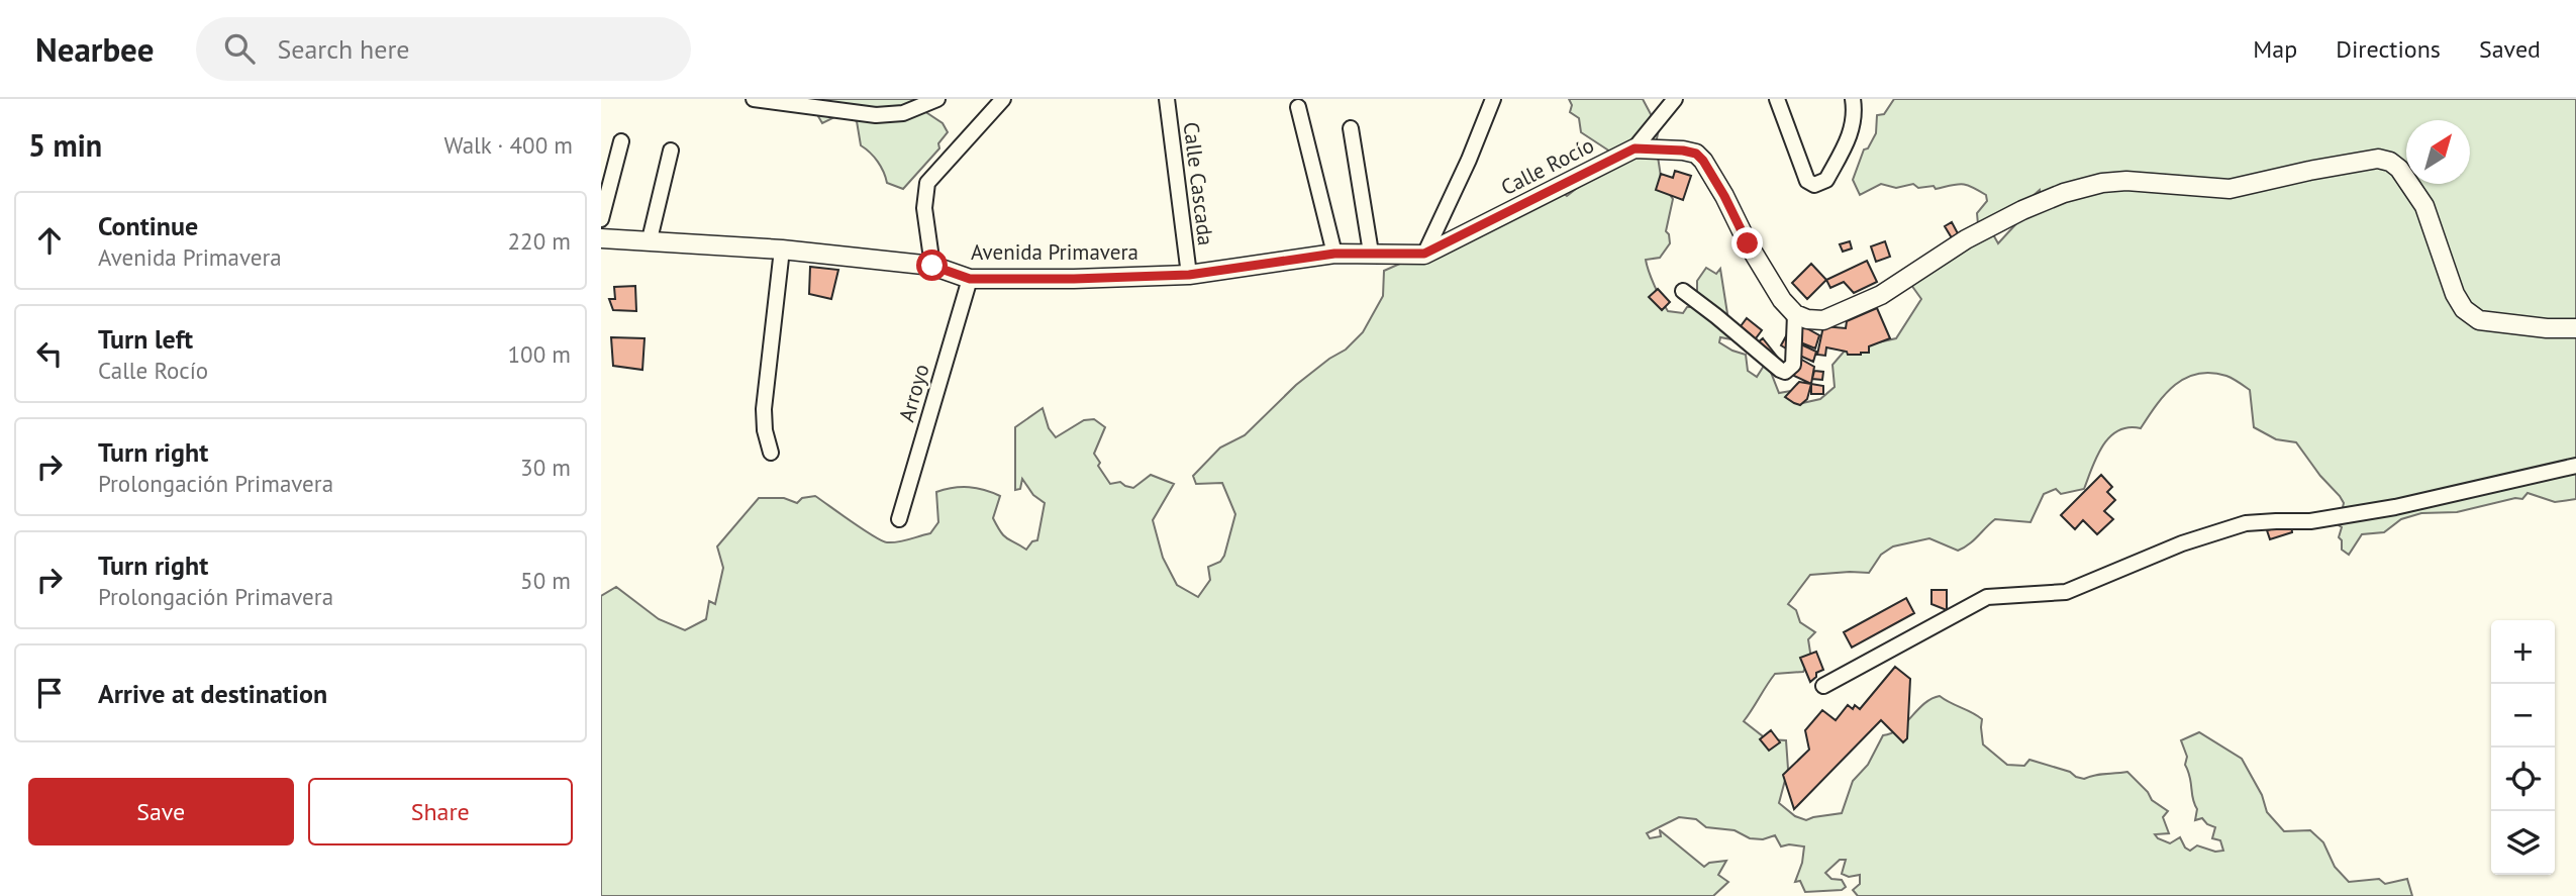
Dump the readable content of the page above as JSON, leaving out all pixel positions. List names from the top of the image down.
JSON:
{
  "streets": {
    "street": [
      "Calle Rocío",
      "Calle Cascada",
      "Avenida Primavera",
      "Arroyo"
    ]
  },
  "crossings": [
    ["Calle Rocío", "Avenida Primavera"],
    ["Calle Cascada", "Avenida Primavera"],
    ["Avenida Primavera", "Arroyo"]
  ],
  "north": "top right",
  "page": {
    "header": "Nearbee",
    "search": "Search here",
    "nav": ["Map", "Directions", "Saved"],
    "heading": ["5 min", "Walk · 400 m"],
    "list": [
      ["Continue", "Avenida Primavera", "220 m"],
      ["Turn left", "Calle Rocío", "100 m"],
      ["Turn right", "Prolongación Primavera", "30 m"],
      ["Turn right", "Prolongación Primavera", "50 m"],
      "Arrive at destination"
    ],
    "map_buttons": ["+", "−"],
    "buttons": ["Save", "Share"]
  }
}
